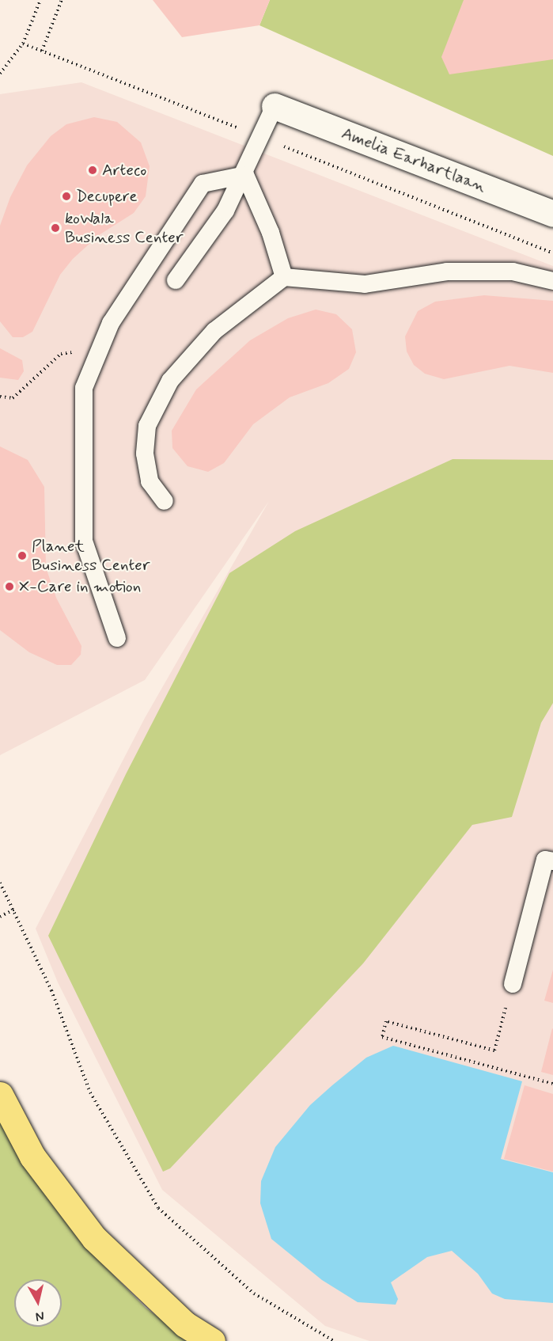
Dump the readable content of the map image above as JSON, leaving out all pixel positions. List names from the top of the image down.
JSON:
{
  "streets": {
    "street": ["Amelia Earhartlaan"]
  },
  "places": [
    "Arteco",
    "Decupere",
    "koWala Business Center",
    "Planet Business Center",
    "X-Care in motion"
  ],
  "north": "bottom"
}
